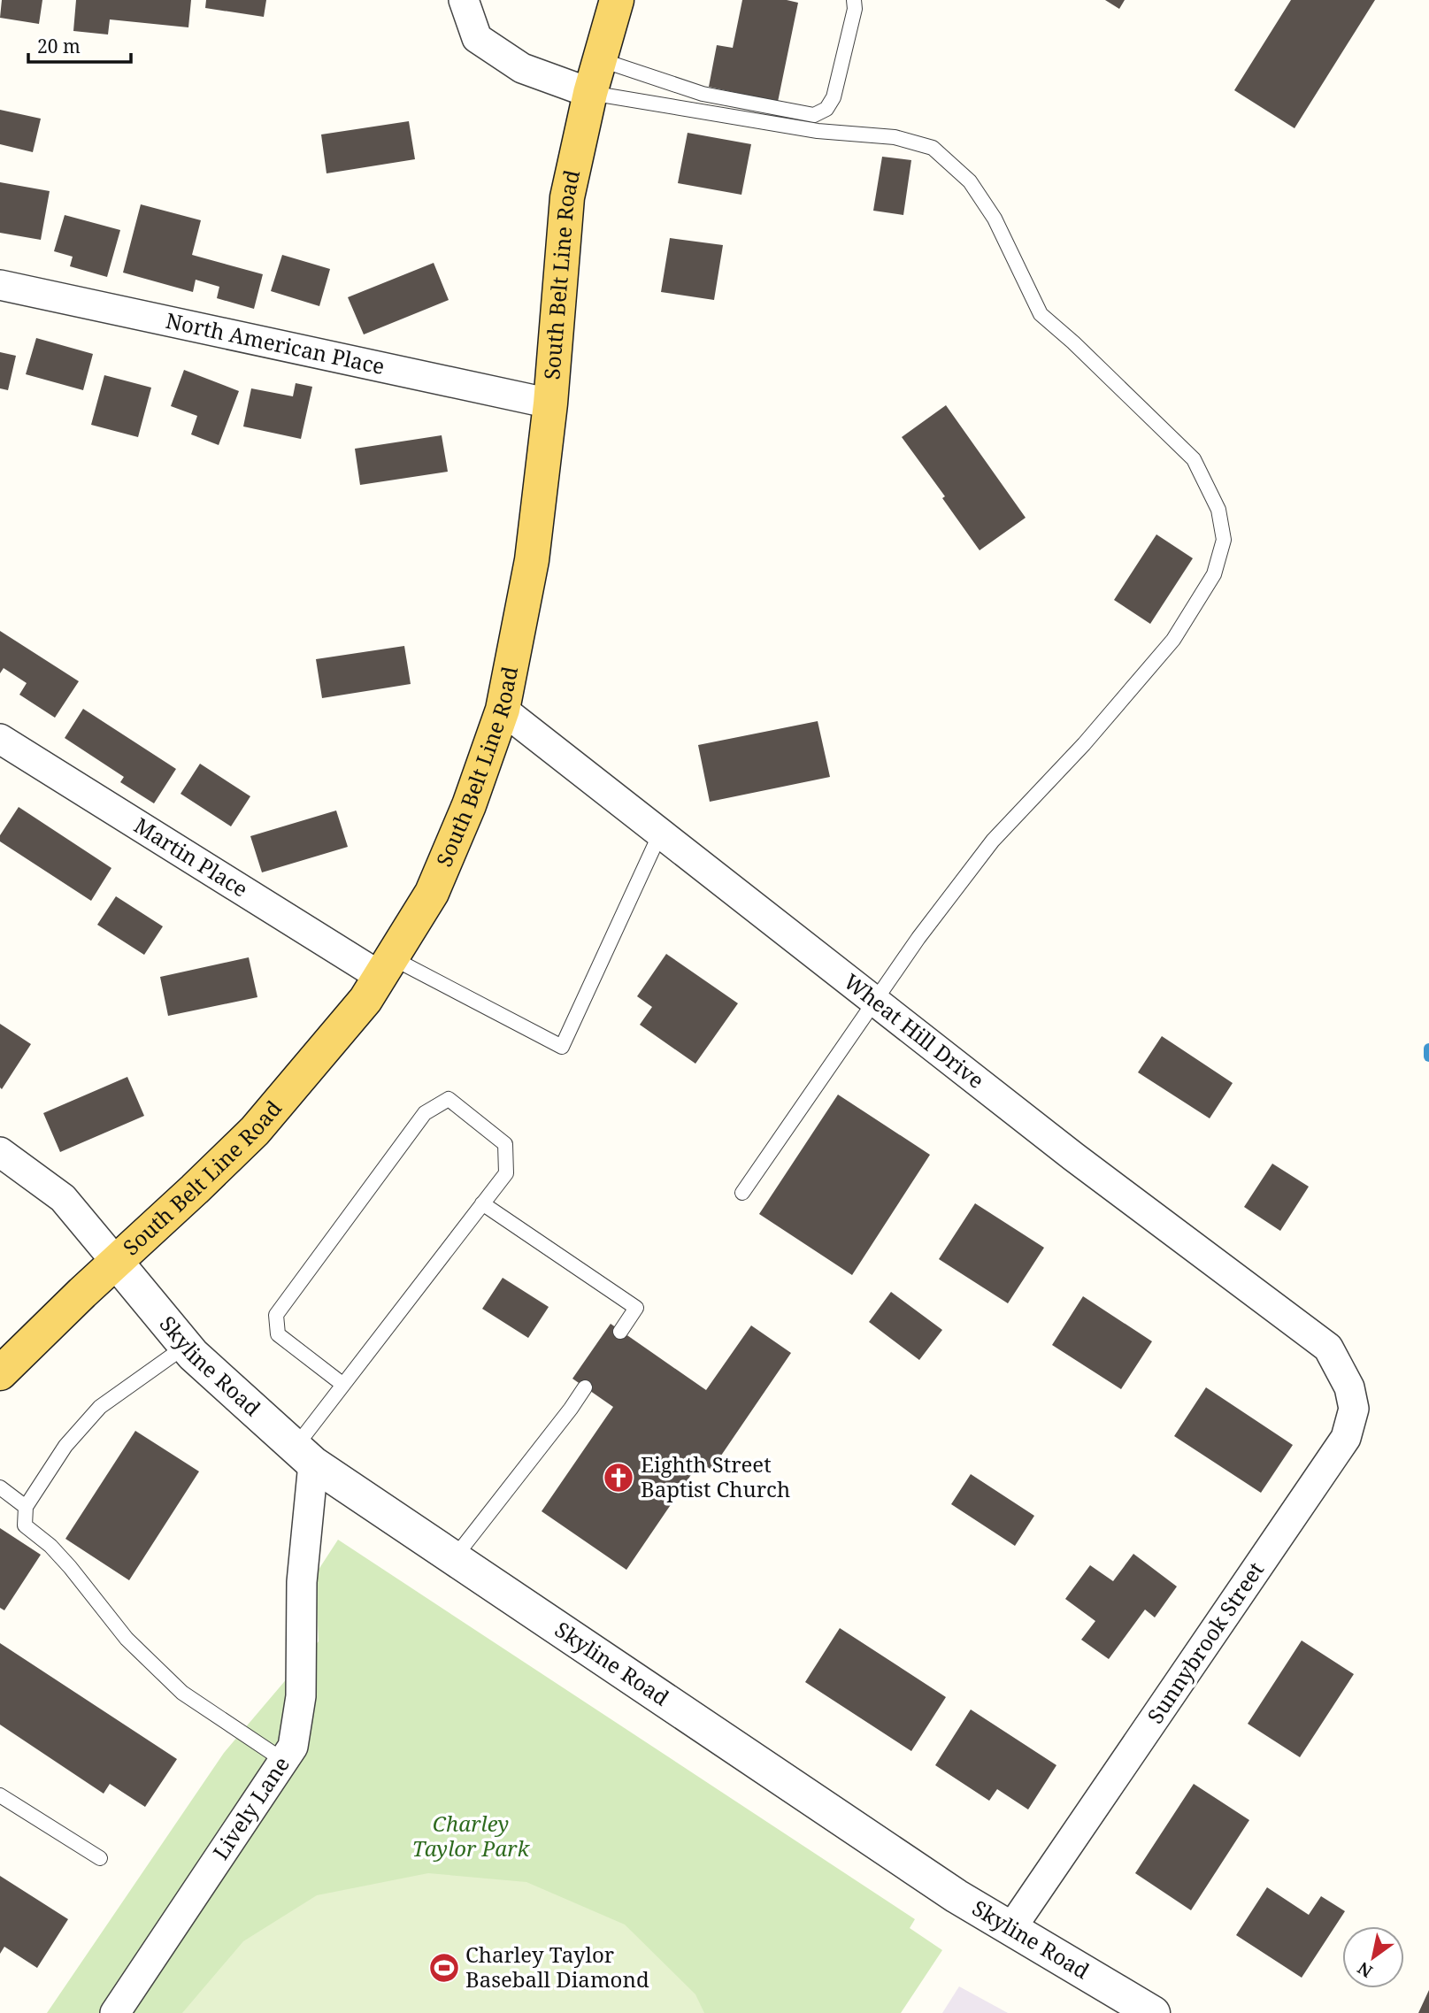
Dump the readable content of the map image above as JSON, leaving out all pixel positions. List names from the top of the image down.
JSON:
{
  "streets": {
    "main road": ["South Belt Line Road"],
    "street": [
      "North American Place",
      "Martin Place",
      "Wheat Hill Drive",
      "Skyline Road",
      "Sunnybrook Street",
      "Lively Lane"
    ]
  },
  "crossings": [
    ["South Belt Line Road", "North American Place"],
    ["South Belt Line Road", "Martin Place"],
    ["South Belt Line Road", "Wheat Hill Drive"],
    ["South Belt Line Road", "Skyline Road"],
    ["Wheat Hill Drive", "Sunnybrook Street"],
    ["Skyline Road", "Sunnybrook Street"],
    ["Skyline Road", "Lively Lane"]
  ],
  "parks": ["Charley Taylor Park"],
  "places": {
    "church": ["Eighth Street Baptist Church"],
    "sports": ["Charley Taylor Baseball Diamond"]
  },
  "scale_bar": "20 m",
  "north": "bottom left"
}
